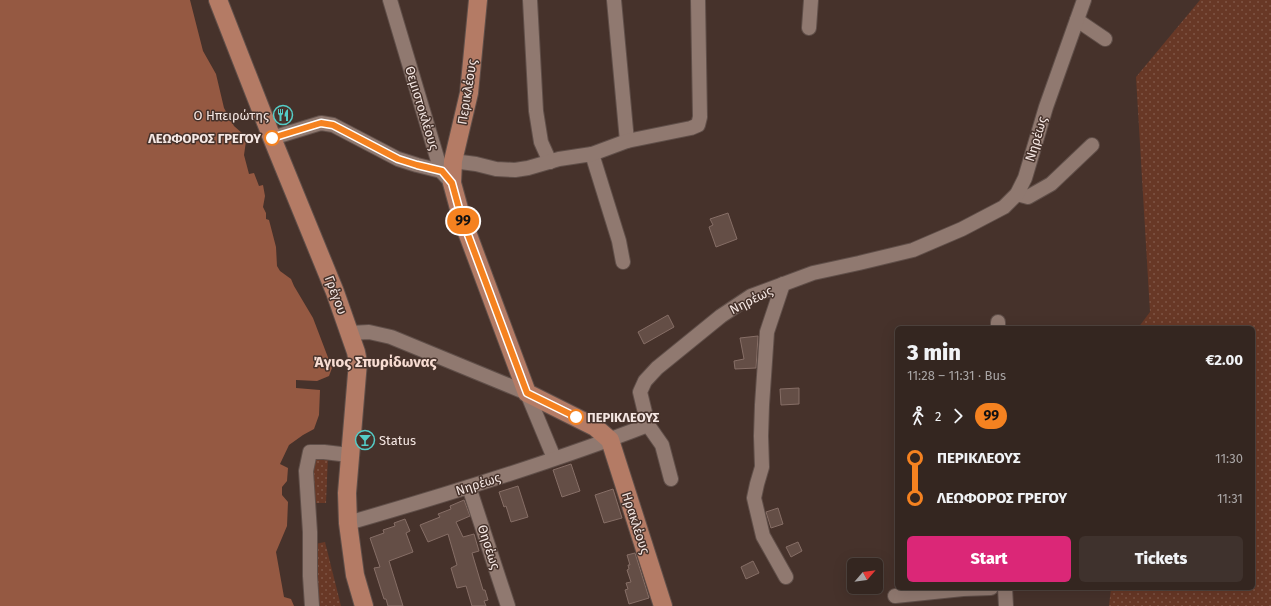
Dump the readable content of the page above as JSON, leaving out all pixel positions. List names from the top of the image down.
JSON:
{
  "streets": {
    "main road": [
      "Περικλέους",
      "Θεμιστοκλέους",
      "Γρέγου",
      "Ηρακλέους"
    ],
    "street": ["Νηρέως", "Θησέως"]
  },
  "crossings": [
    ["Περικλέους", "Θεμιστοκλέους"],
    ["Νηρέως", "Γρέγου"],
    ["Νηρέως", "Ηρακλέους"],
    ["Νηρέως", "Θησέως"]
  ],
  "districts": ["Άγιος Σπυρίδωνας"],
  "places": {
    "restaurant": ["Ο Ηπειρώτης"],
    "other": ["ΛΕΩΦΟΡΟΣ ΓΡΕΓΟΥ", "ΠΕΡΙΚΛΕΟΥΣ"],
    "bar": ["Status"]
  },
  "lines": ["bus line 99"],
  "north": "top right",
  "page": {
    "on_map": "99",
    "heading": ["3 min", "11:28 – 11:31 · Bus", "€2.00"],
    "legs": ["2", "99"],
    "list": [
      {
        "name": "ΠΕΡΙΚΛΕΟΥΣ",
        "value": "11:30"
      },
      {
        "name": "ΛΕΩΦΟΡΟΣ ΓΡΕΓΟΥ",
        "value": "11:31"
      }
    ],
    "buttons": ["Start", "Tickets"]
  }
}
